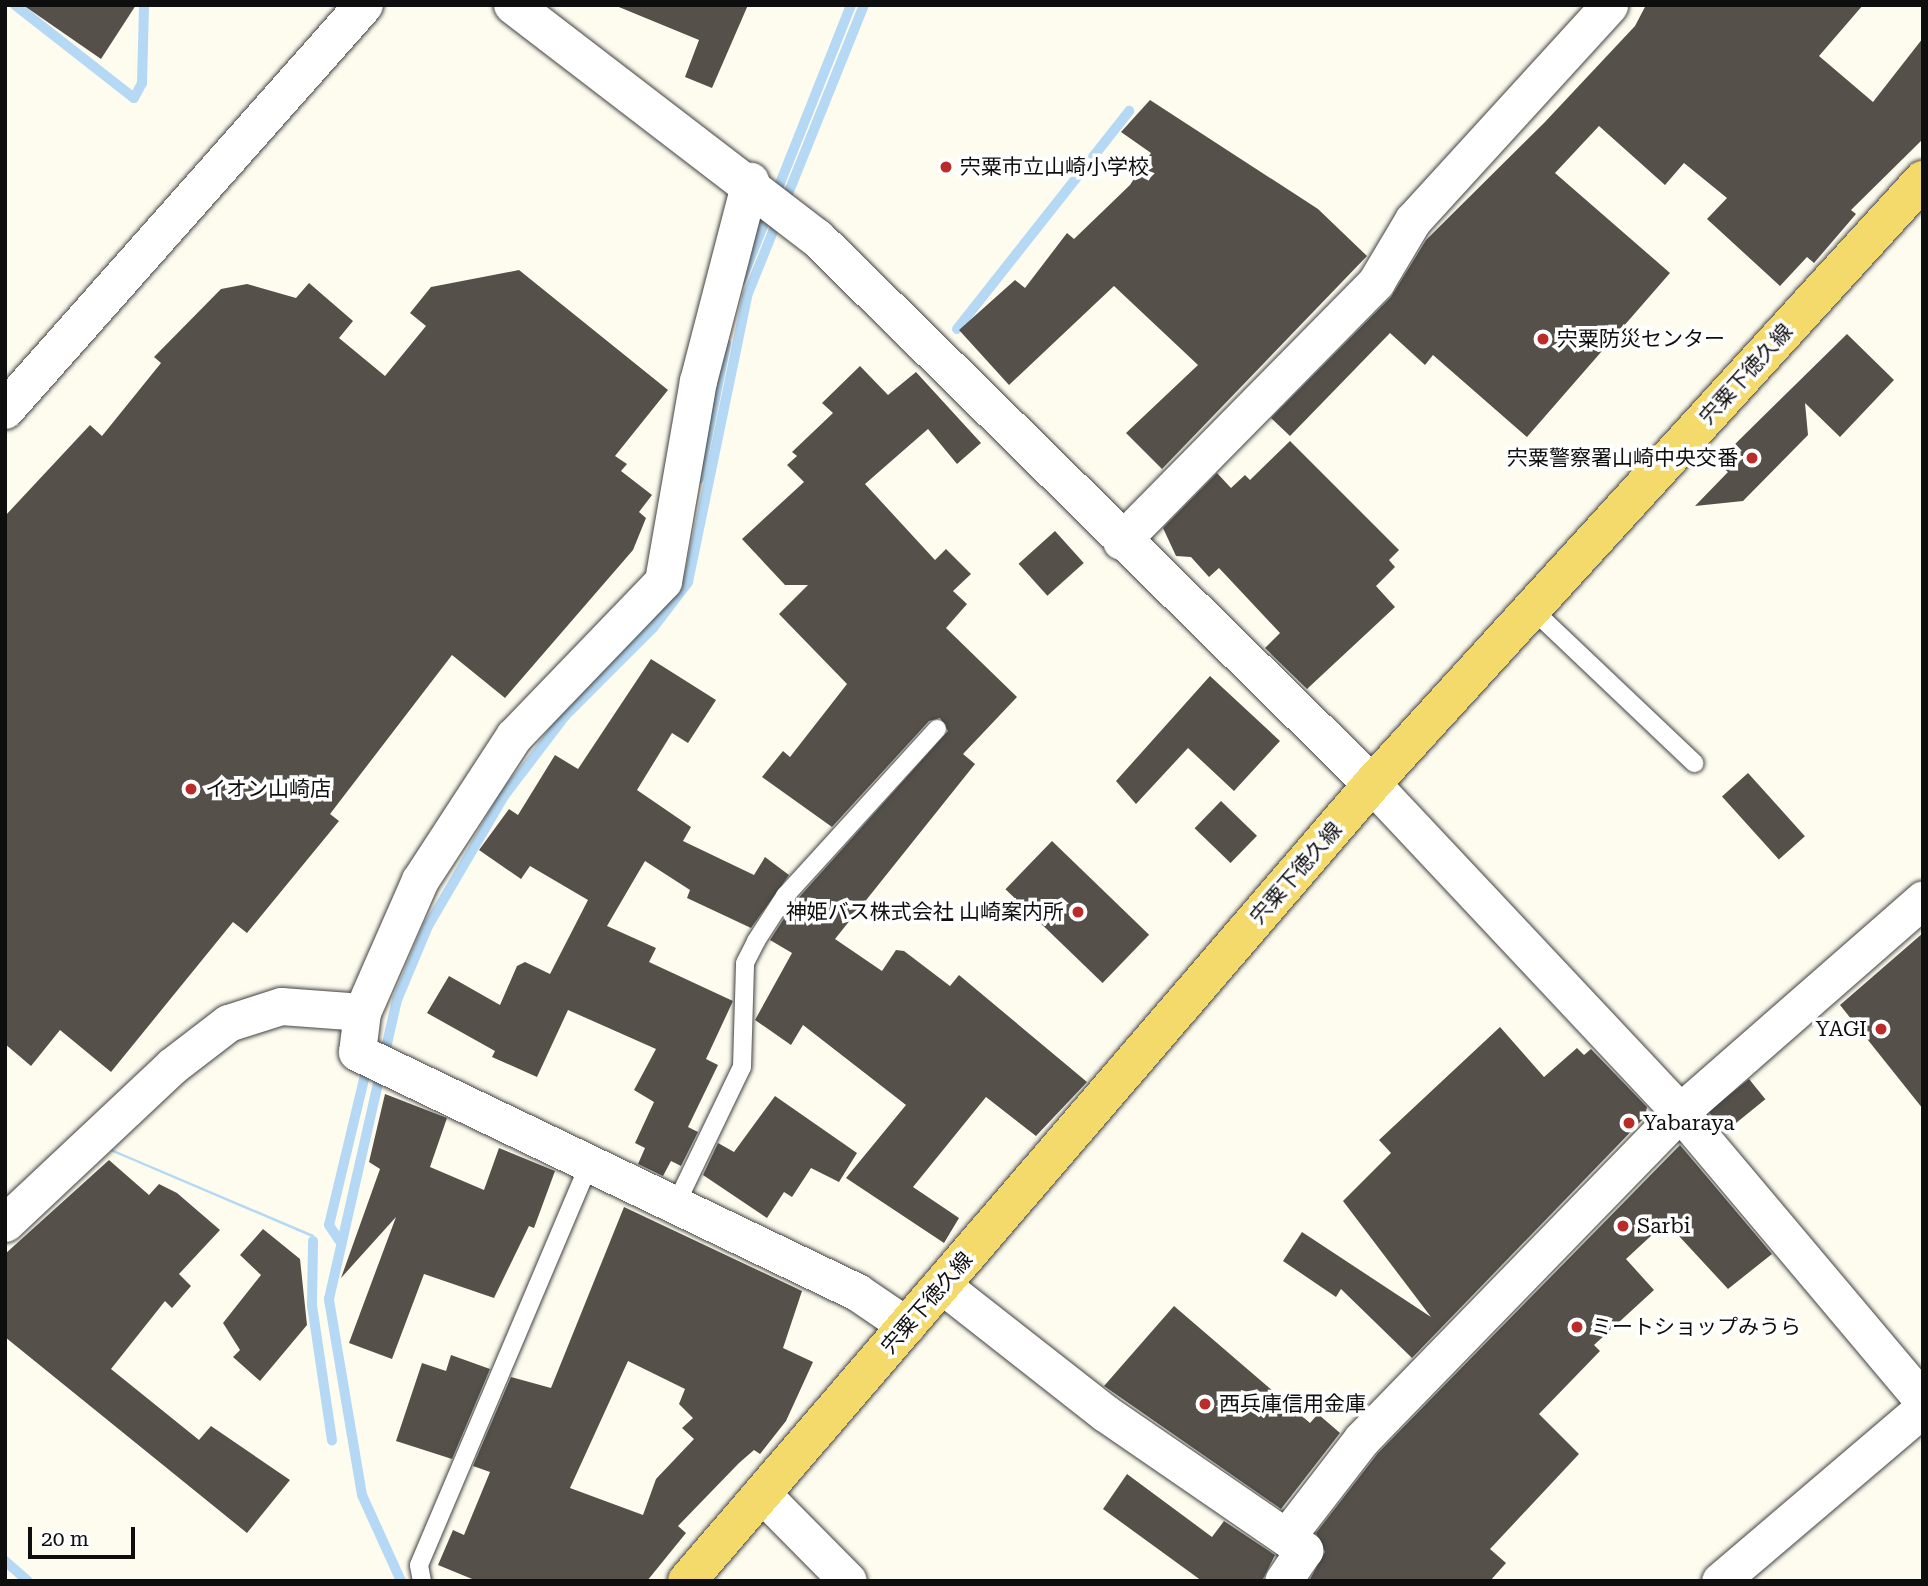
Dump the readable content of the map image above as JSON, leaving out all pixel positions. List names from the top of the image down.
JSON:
{
  "streets": {
    "main road": ["宍粟下徳久線"]
  },
  "places": [
    "宍粟市立山崎小学校",
    "宍粟防災センター",
    "宍粟警察署山崎中央交番",
    "イオン山崎店",
    "神姫バス株式会社 山崎案内所",
    "YAGI",
    "Yabaraya",
    "Sarbi",
    "ミートショップみうら",
    "西兵庫信用金庫"
  ],
  "scale_bar": "20 m"
}
